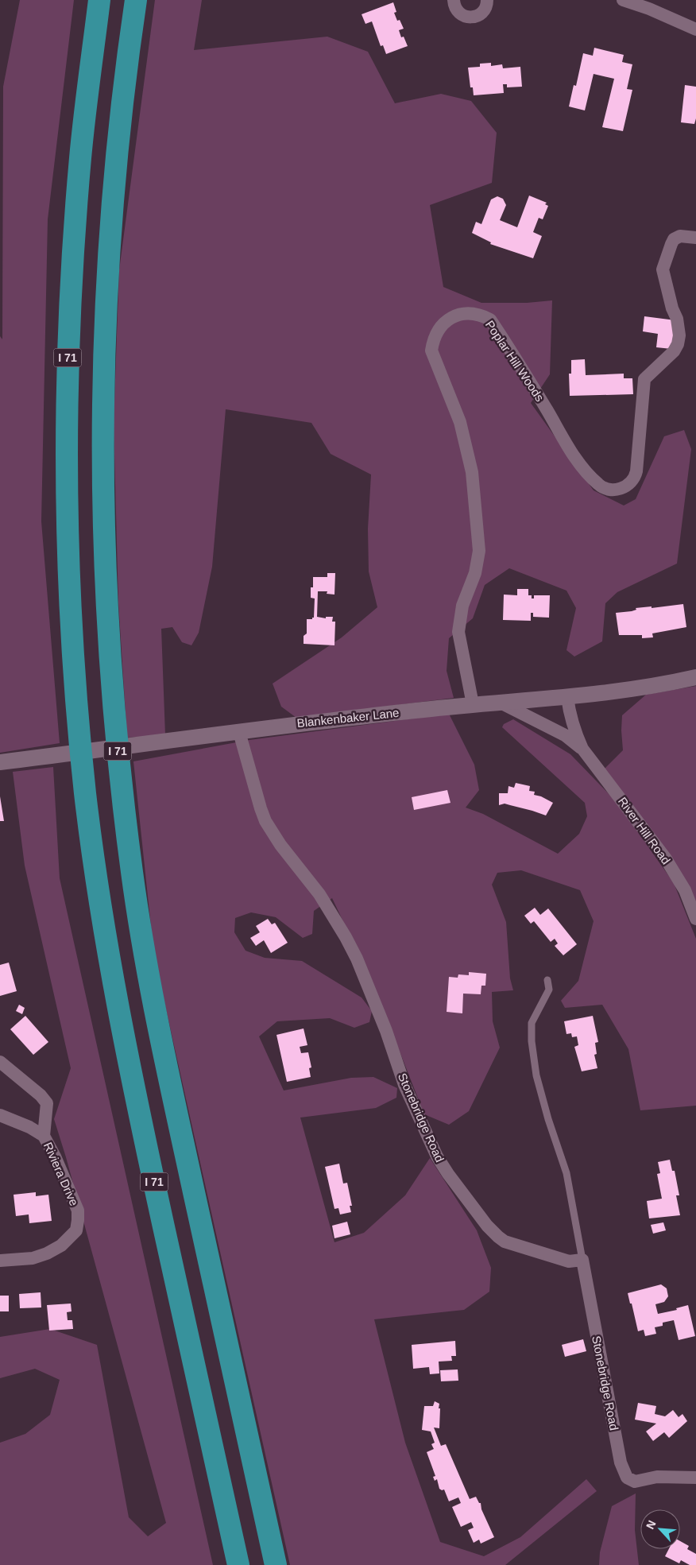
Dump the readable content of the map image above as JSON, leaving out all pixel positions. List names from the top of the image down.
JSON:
{
  "streets": {
    "highway": ["I 71"],
    "street": [
      "Poplar Hill Woods",
      "Blankenbaker Lane",
      "River Hill Road",
      "Stonebridge Road",
      "Riviera Drive"
    ]
  },
  "crossings": [
    ["Poplar Hill Woods", "Blankenbaker Lane"],
    ["Blankenbaker Lane", "River Hill Road"],
    ["Blankenbaker Lane", "Stonebridge Road"]
  ],
  "north": "top left"
}
